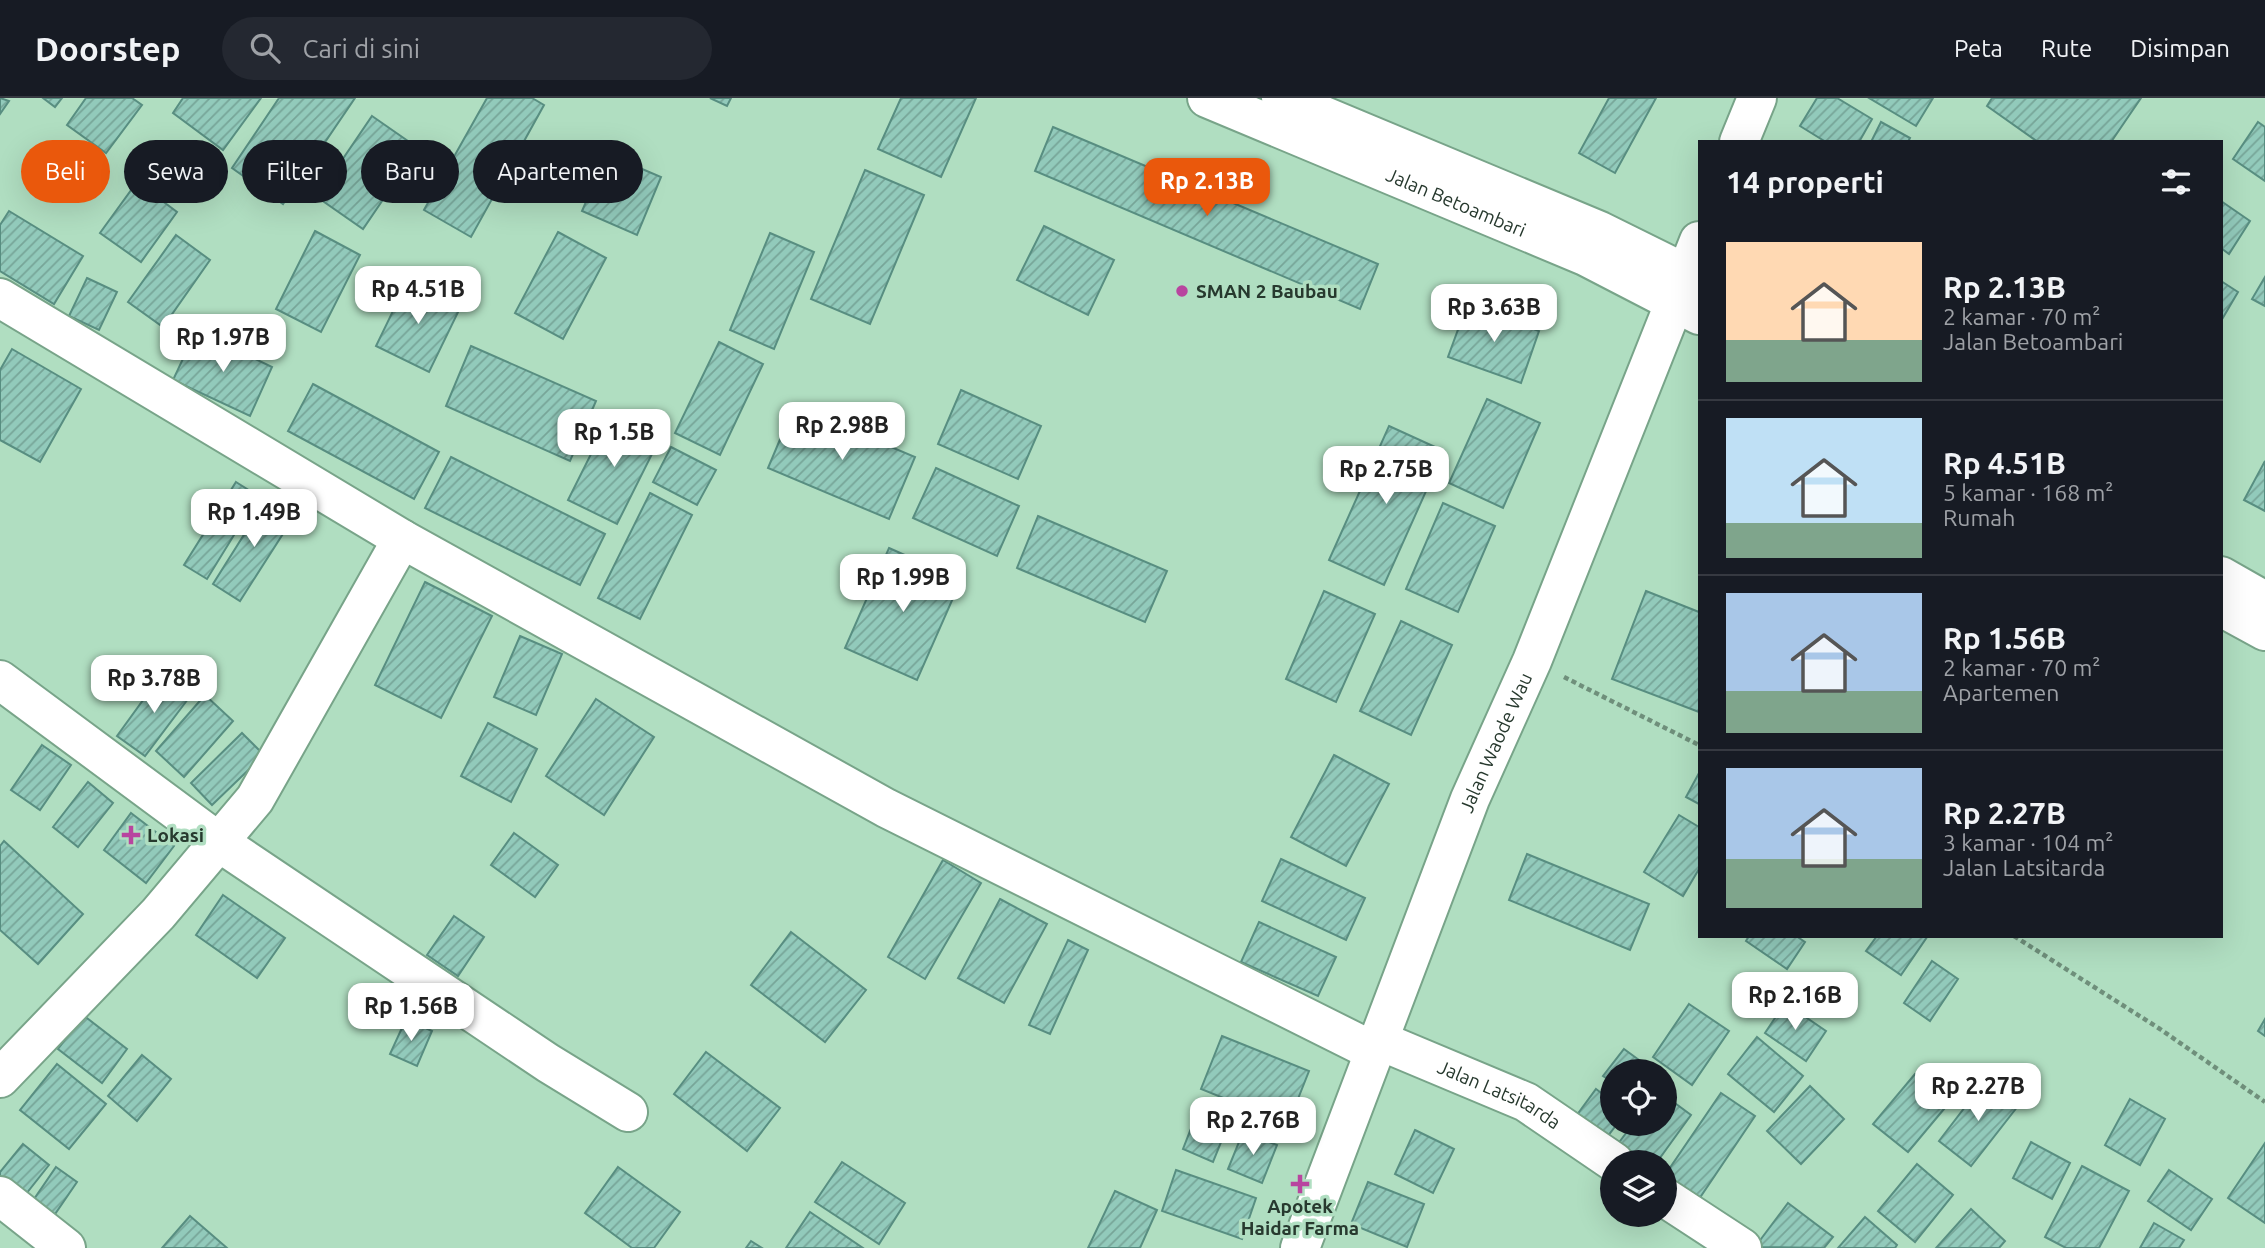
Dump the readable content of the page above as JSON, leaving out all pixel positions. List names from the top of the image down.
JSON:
{
  "streets": {
    "street": ["Jalan Betoambari", "Jalan Waode Wau", "Jalan Latsitarda"]
  },
  "crossings": [
    ["Jalan Betoambari", "Jalan Waode Wau"],
    ["Jalan Waode Wau", "Jalan Latsitarda"]
  ],
  "places": {
    "other": ["SMAN 2 Baubau"],
    "health": ["Lokasi", "Apotek Haidar Farma"]
  },
  "page": {
    "header": "Doorstep",
    "search": "Cari di sini",
    "nav": ["Peta", "Rute", "Disimpan"],
    "chip": [
      "Beli",
      "Sewa",
      "Filter",
      "Baru",
      "Apartemen"
    ],
    "heading": "14 properti",
    "price": [
      "Rp 2.13B",
      "Rp 4.51B",
      "Rp 3.63B",
      "Rp 1.97B",
      "Rp 2.98B",
      "Rp 1.5B",
      "Rp 2.75B",
      "Rp 1.49B",
      "Rp 1.99B",
      "Rp 3.78B",
      "Rp 2.16B",
      "Rp 1.56B",
      "Rp 2.27B",
      "Rp 2.76B"
    ],
    "list": [
      {
        "name": "Rp 2.13B",
        "note": "2 kamar · 70 m² · Jalan Betoambari"
      },
      {
        "name": "Rp 4.51B",
        "note": "5 kamar · 168 m² · Rumah"
      },
      {
        "name": "Rp 1.56B",
        "note": "2 kamar · 70 m² · Apartemen"
      },
      {
        "name": "Rp 2.27B",
        "note": "3 kamar · 104 m² · Jalan Latsitarda"
      }
    ]
  }
}
